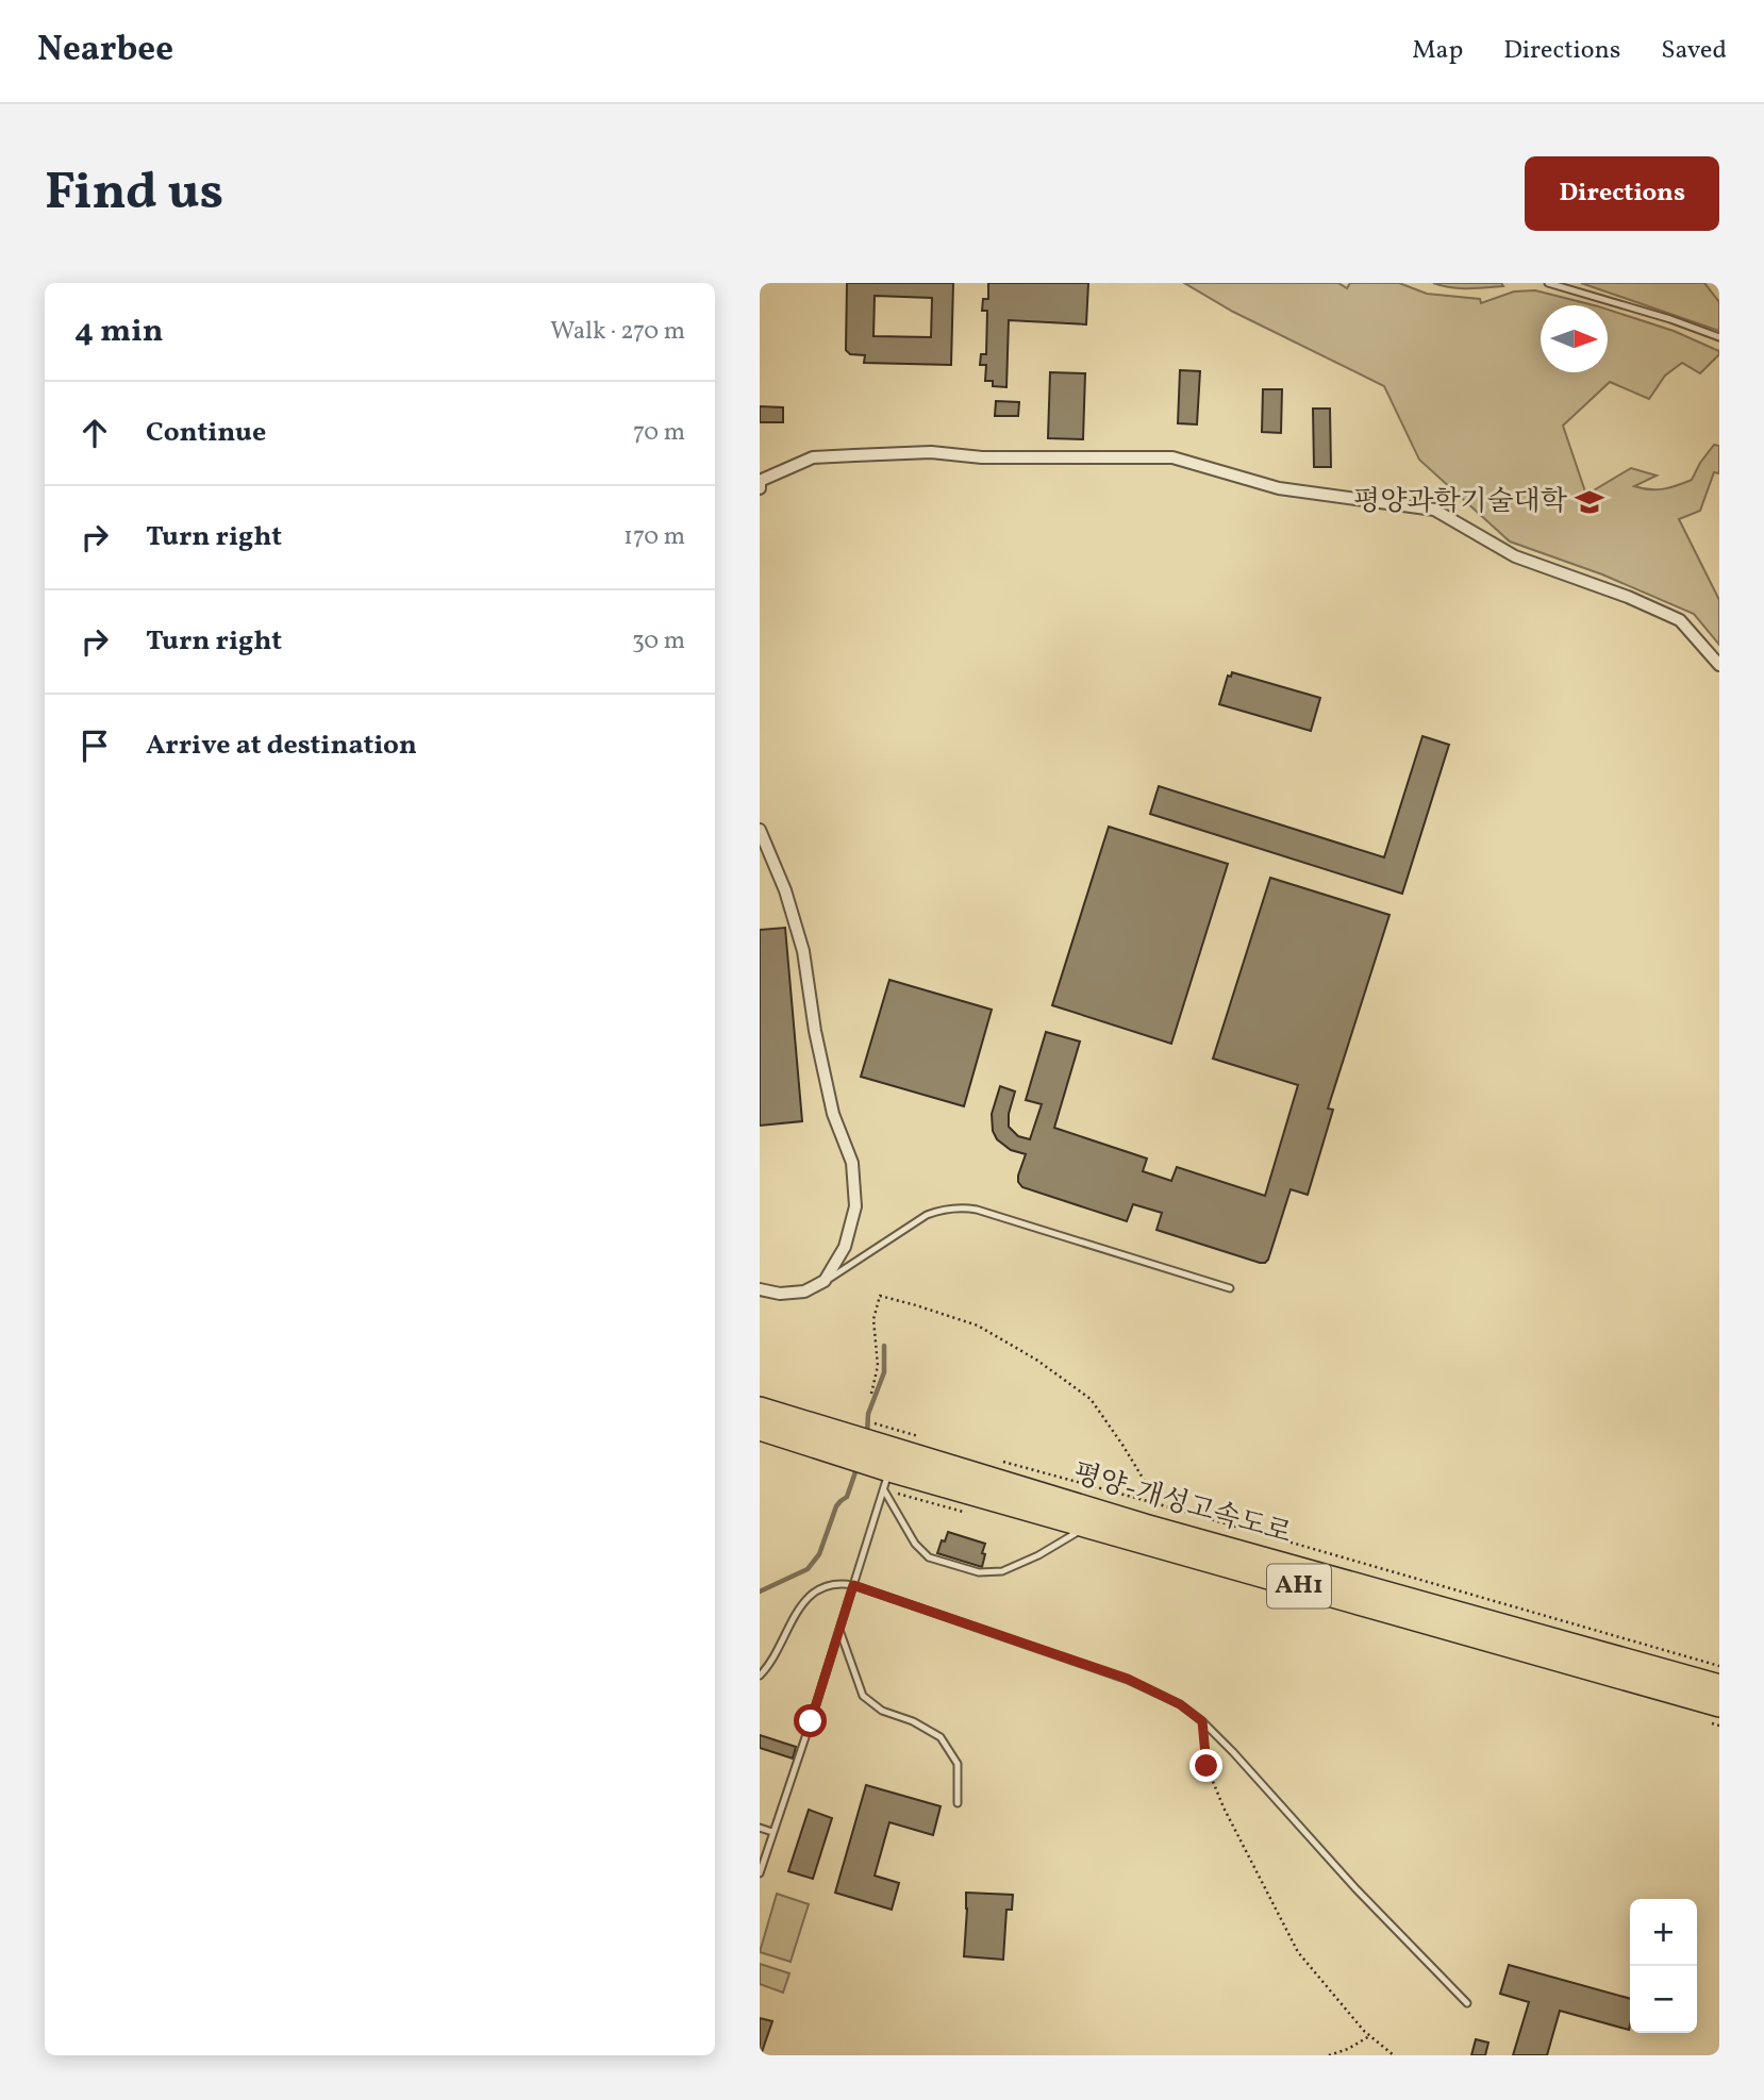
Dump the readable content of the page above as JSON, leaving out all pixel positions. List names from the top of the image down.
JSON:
{
  "streets": {
    "highway": ["평양-개성고속도로", "AH1"]
  },
  "places": {
    "school or university": ["평양과학기술대학"]
  },
  "north": "right",
  "page": {
    "header": "Nearbee",
    "nav": ["Map", "Directions", "Saved"],
    "buttons": "Directions",
    "title": "Find us",
    "heading": ["4 min", "Walk · 270 m"],
    "list": [
      ["Continue", "70 m"],
      ["Turn right", "170 m"],
      ["Turn right", "30 m"],
      "Arrive at destination"
    ],
    "map_buttons": ["+", "−"]
  }
}
